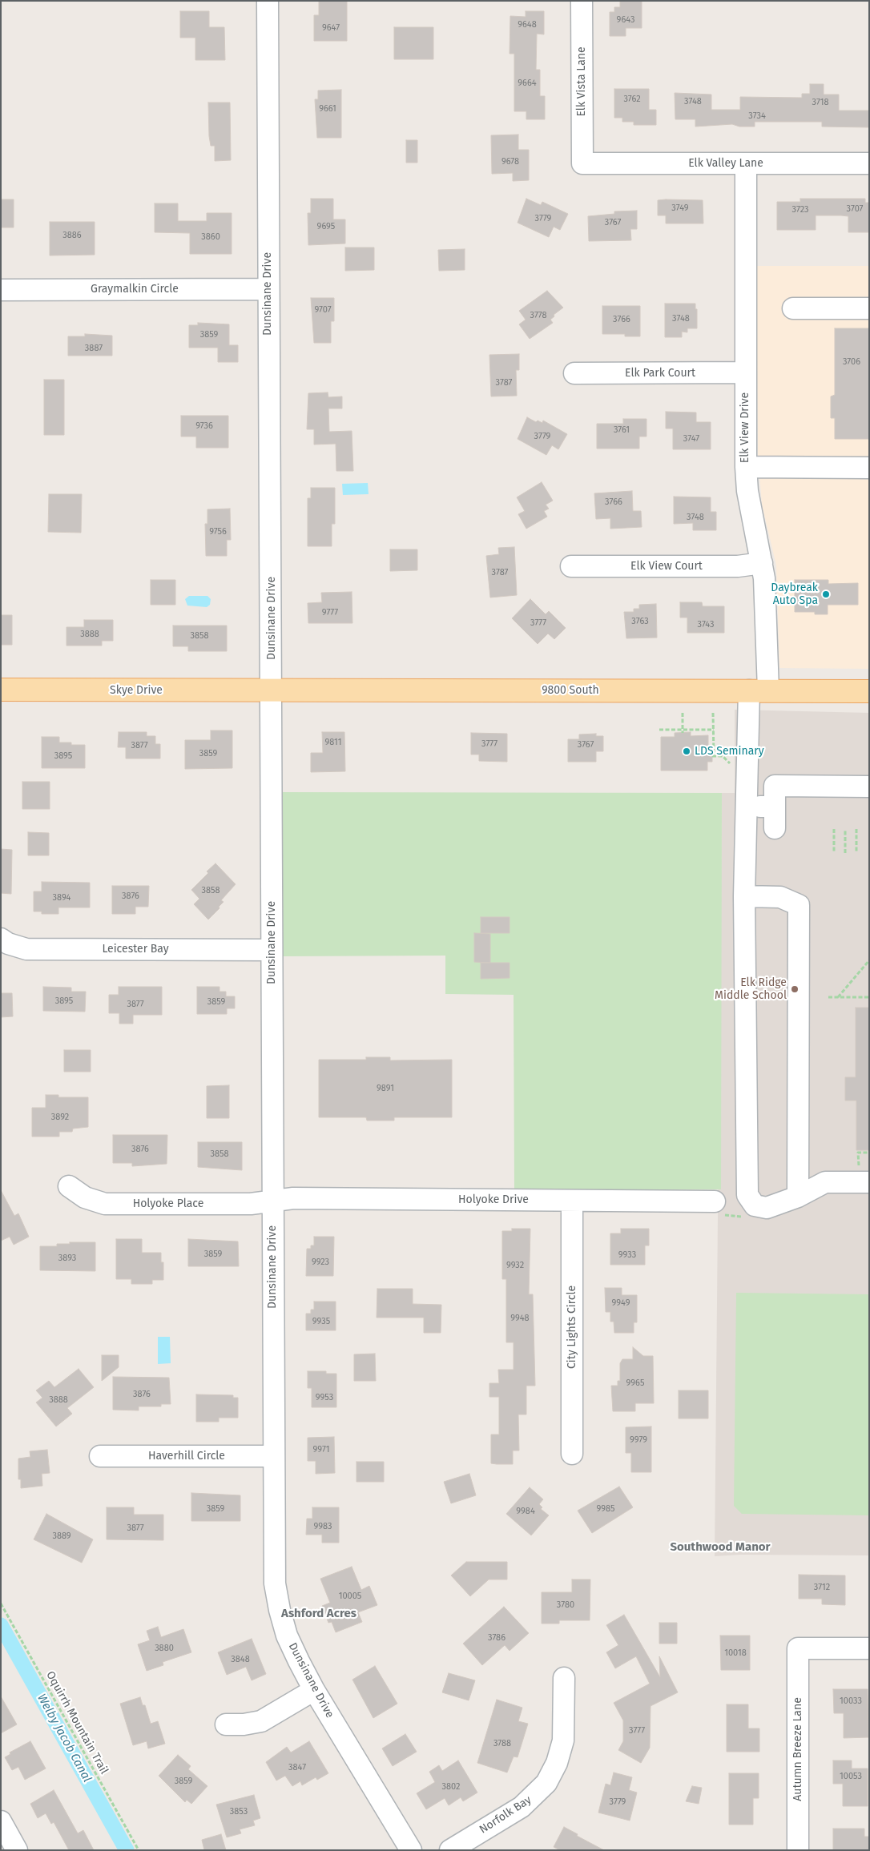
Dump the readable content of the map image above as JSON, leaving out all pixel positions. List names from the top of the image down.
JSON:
{
  "streets": {
    "main road": ["Skye Drive", "9800 South"],
    "street": [
      "Elk Vista Lane",
      "Elk Valley Lane",
      "Graymalkin Circle",
      "Dunsinane Drive",
      "Elk Park Court",
      "Elk View Drive",
      "Elk View Court",
      "Leicester Bay",
      "Holyoke Drive",
      "Holyoke Place",
      "City Lights Circle",
      "Haverhill Circle",
      "Autumn Breeze Lane",
      "Norfolk Bay"
    ],
    "path": ["Oquirrh Mountain Trail"]
  },
  "crossings": [
    ["Elk Vista Lane", "Elk Valley Lane"],
    ["Elk Valley Lane", "Elk View Drive"],
    ["Graymalkin Circle", "Dunsinane Drive"],
    ["Dunsinane Drive", "Skye Drive"],
    ["Dunsinane Drive", "9800 South"],
    ["Dunsinane Drive", "Leicester Bay"],
    ["Dunsinane Drive", "Holyoke Drive"],
    ["Dunsinane Drive", "Holyoke Place"],
    ["Dunsinane Drive", "Haverhill Circle"],
    ["Elk Park Court", "Elk View Drive"],
    ["Elk View Drive", "Elk View Court"],
    ["Elk View Drive", "9800 South"],
    ["Skye Drive", "9800 South"],
    ["Holyoke Drive", "Holyoke Place"],
    ["Holyoke Drive", "City Lights Circle"]
  ],
  "districts": ["Southwood Manor", "Ashford Acres"],
  "water": ["Welby Jacob Canal"],
  "places": ["Daybreak Auto Spa", "LDS Seminary", "Elk Ridge Middle School"],
  "house_numbers": [
    "9643",
    "9648",
    "9647",
    "9664",
    "3762",
    "3748",
    "3718",
    "9661",
    "3734",
    "9678",
    "3749",
    "3707",
    "3723",
    "3779",
    "3767",
    "9695",
    "3886",
    "3860",
    "9707",
    "3778",
    "3748",
    "3766",
    "3859",
    "3887",
    "3706",
    "3787",
    "9736",
    "3761",
    "3779",
    "3747",
    "3766",
    "3748",
    "9756",
    "3787",
    "9777",
    "3763",
    "3777",
    "3743",
    "3888",
    "3858",
    "9811",
    "3777",
    "3767",
    "3877",
    "3859",
    "3895",
    "3858",
    "3876",
    "3894",
    "3895",
    "3859",
    "3877",
    "9891",
    "3892",
    "3876",
    "3858",
    "3859",
    "9933",
    "3893",
    "9923",
    "9932",
    "9949",
    "9948",
    "9935",
    "9965",
    "3876",
    "9953",
    "3888",
    "9979",
    "9971",
    "3859",
    "9985",
    "9984",
    "9983",
    "3877",
    "3889",
    "3712",
    "10005",
    "3780",
    "3786",
    "3880",
    "10018",
    "3848",
    "10033",
    "3777",
    "3788",
    "3847",
    "10053",
    "3859",
    "3802",
    "3779",
    "3853"
  ]
}
